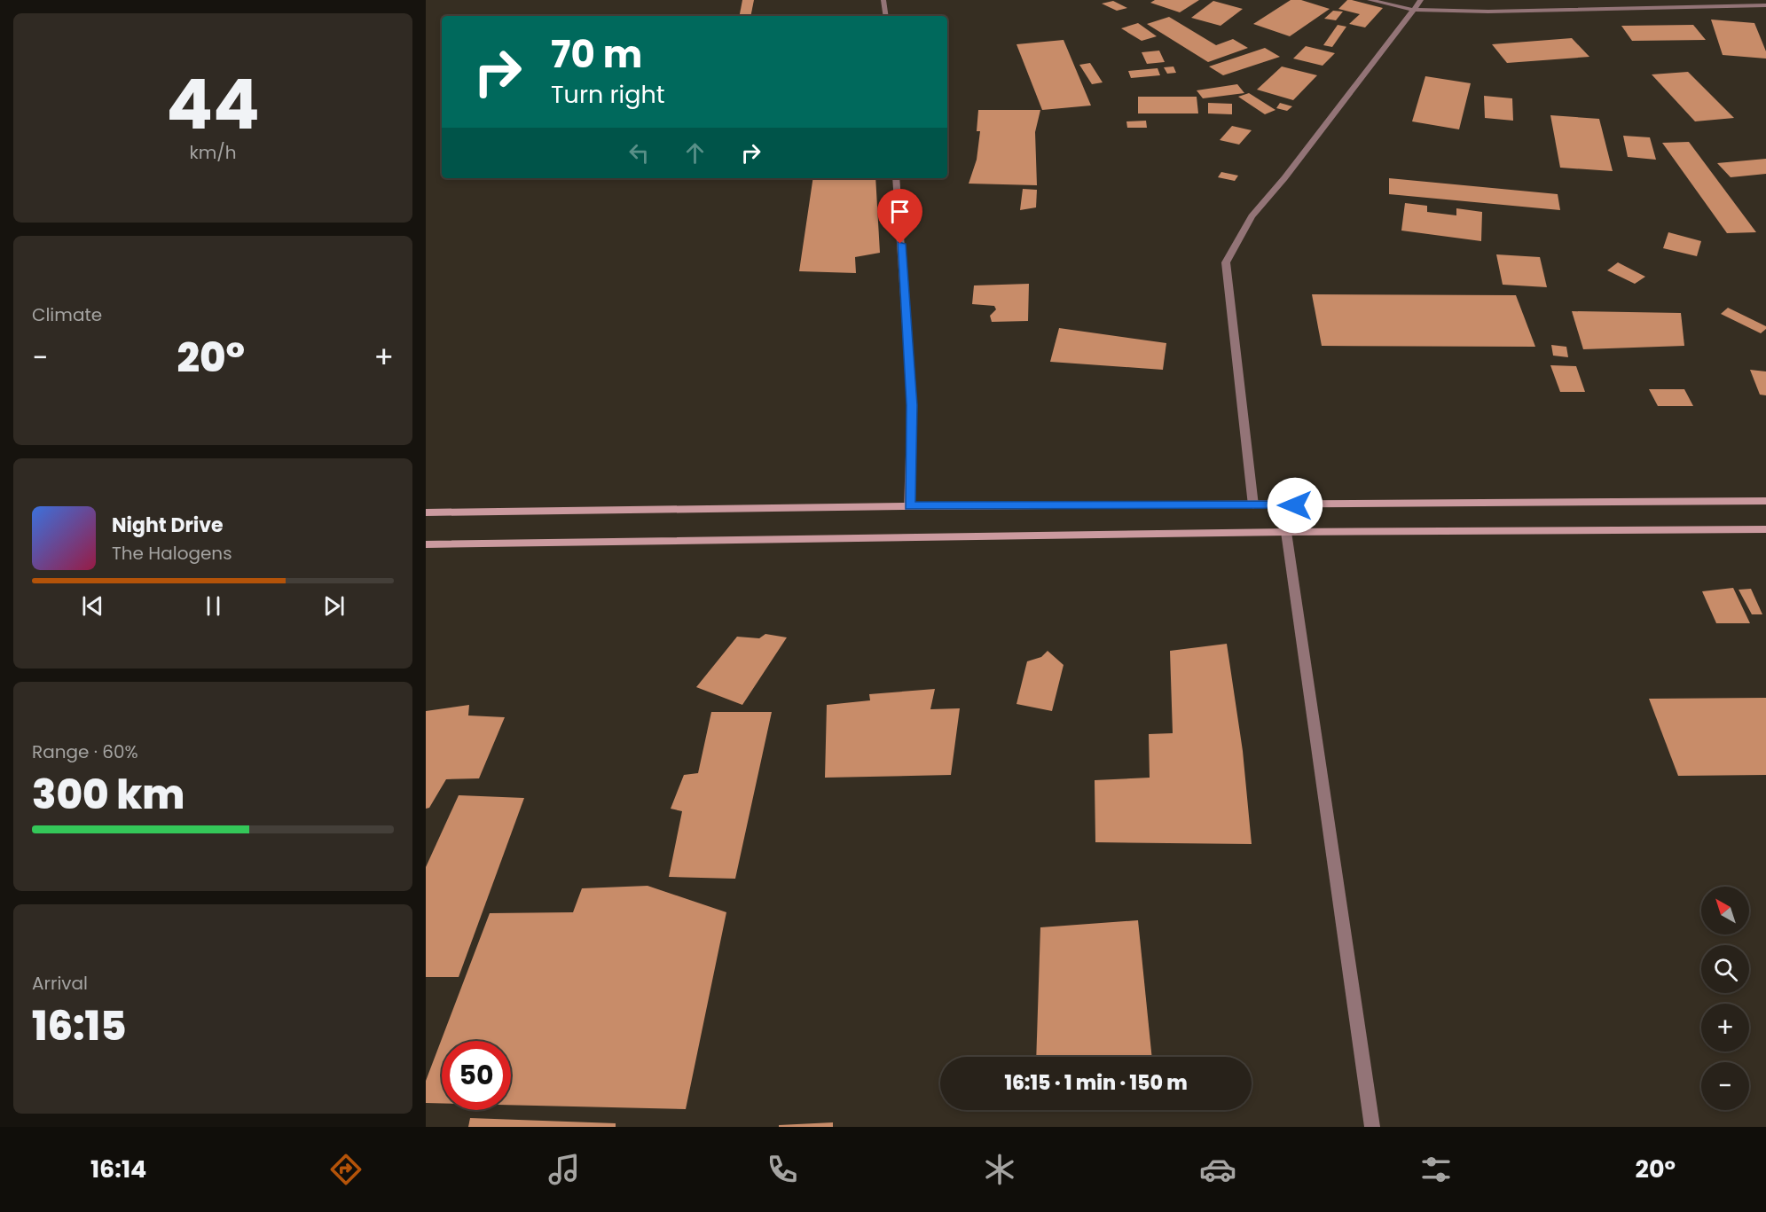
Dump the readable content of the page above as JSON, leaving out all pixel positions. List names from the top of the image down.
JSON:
{
  "north": "top left",
  "page": {
    "tile": [
      ["44", "km/h"],
      "Climate",
      ["Range · 60%", "300 km"],
      ["Arrival", "16:15"]
    ],
    "turn": ["70 m", "Turn right"],
    "heat": ["−", "20°", "+"],
    "song": ["Night Drive", "The Halogens"],
    "map_buttons": ["+", "−"],
    "limit": "50",
    "trip": "16:15 · 1 min · 150 m",
    "tabs": ["16:14", "20°"]
  }
}
